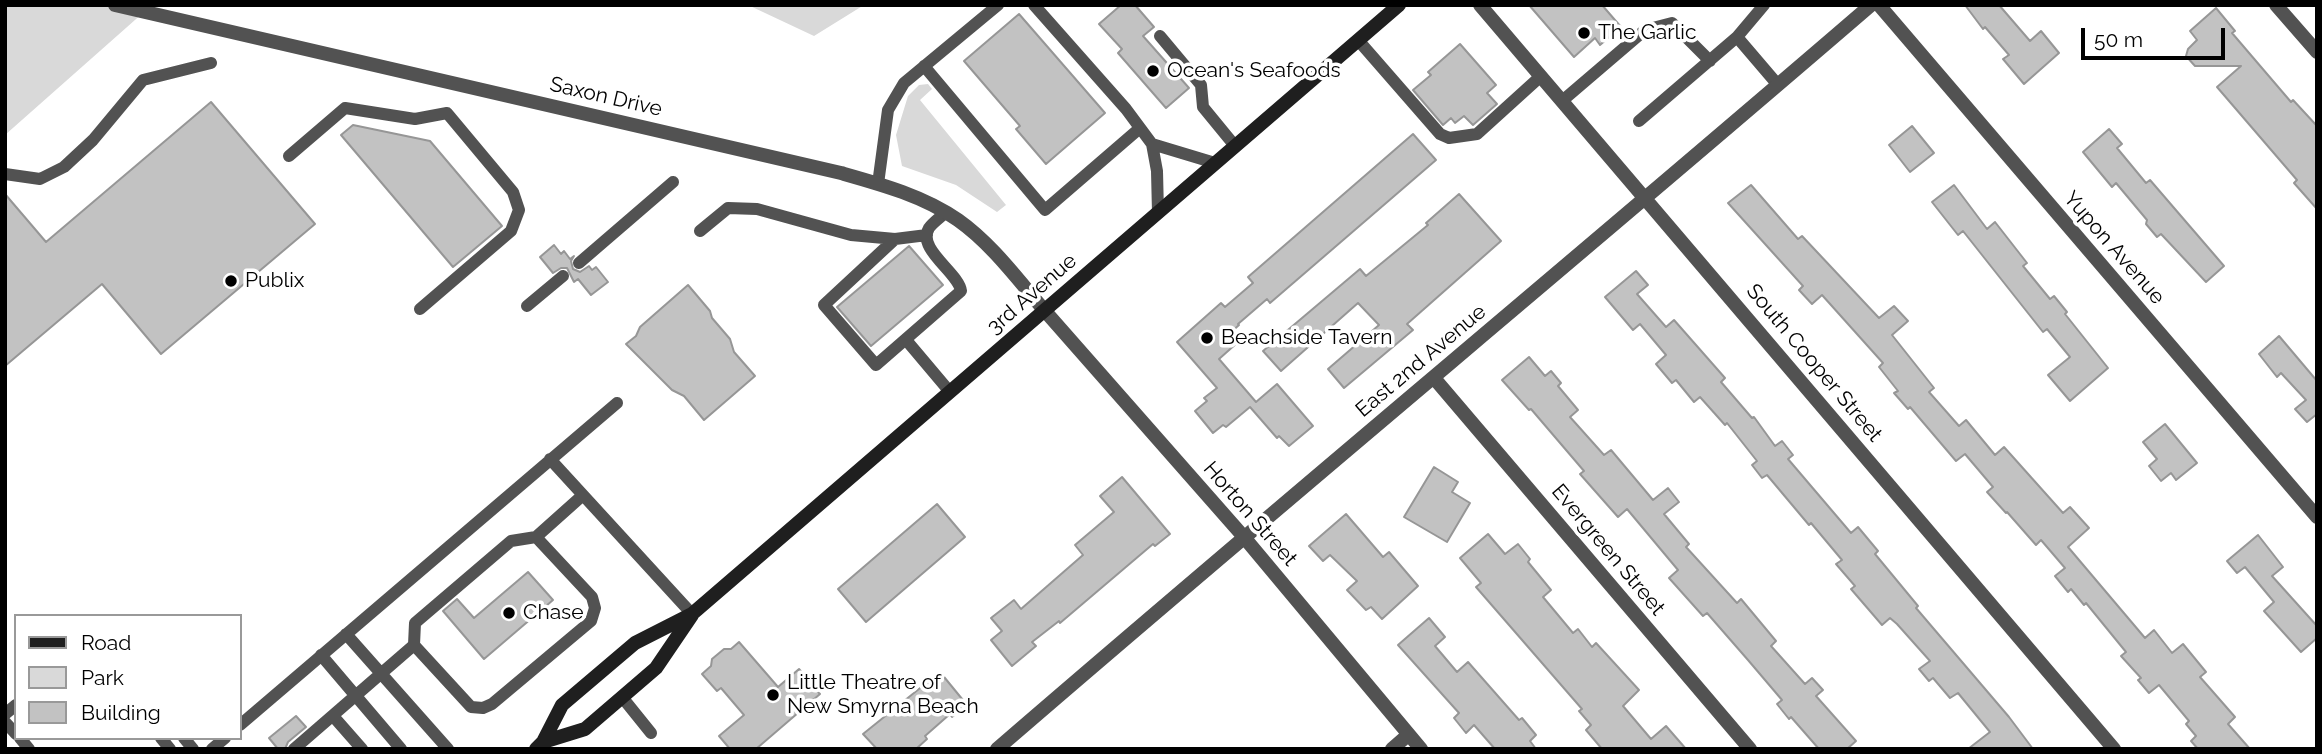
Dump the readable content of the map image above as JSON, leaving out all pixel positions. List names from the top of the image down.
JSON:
{
  "streets": {
    "main road": ["3rd Avenue"],
    "street": [
      "Saxon Drive",
      "Yupon Avenue",
      "East 2nd Avenue",
      "South Cooper Street",
      "Horton Street",
      "Evergreen Street"
    ]
  },
  "crossings": [
    ["Saxon Drive", "3rd Avenue"],
    ["Saxon Drive", "Horton Street"],
    ["3rd Avenue", "Horton Street"],
    ["East 2nd Avenue", "South Cooper Street"],
    ["East 2nd Avenue", "Horton Street"],
    ["East 2nd Avenue", "Evergreen Street"]
  ],
  "places": [
    "The Garlic",
    "Ocean's Seafoods",
    "Publix",
    "Beachside Tavern",
    "Chase",
    "Little Theatre of New Smyrna Beach"
  ],
  "legend": ["Road", "Park", "Building"],
  "scale_bar": "50 m"
}
